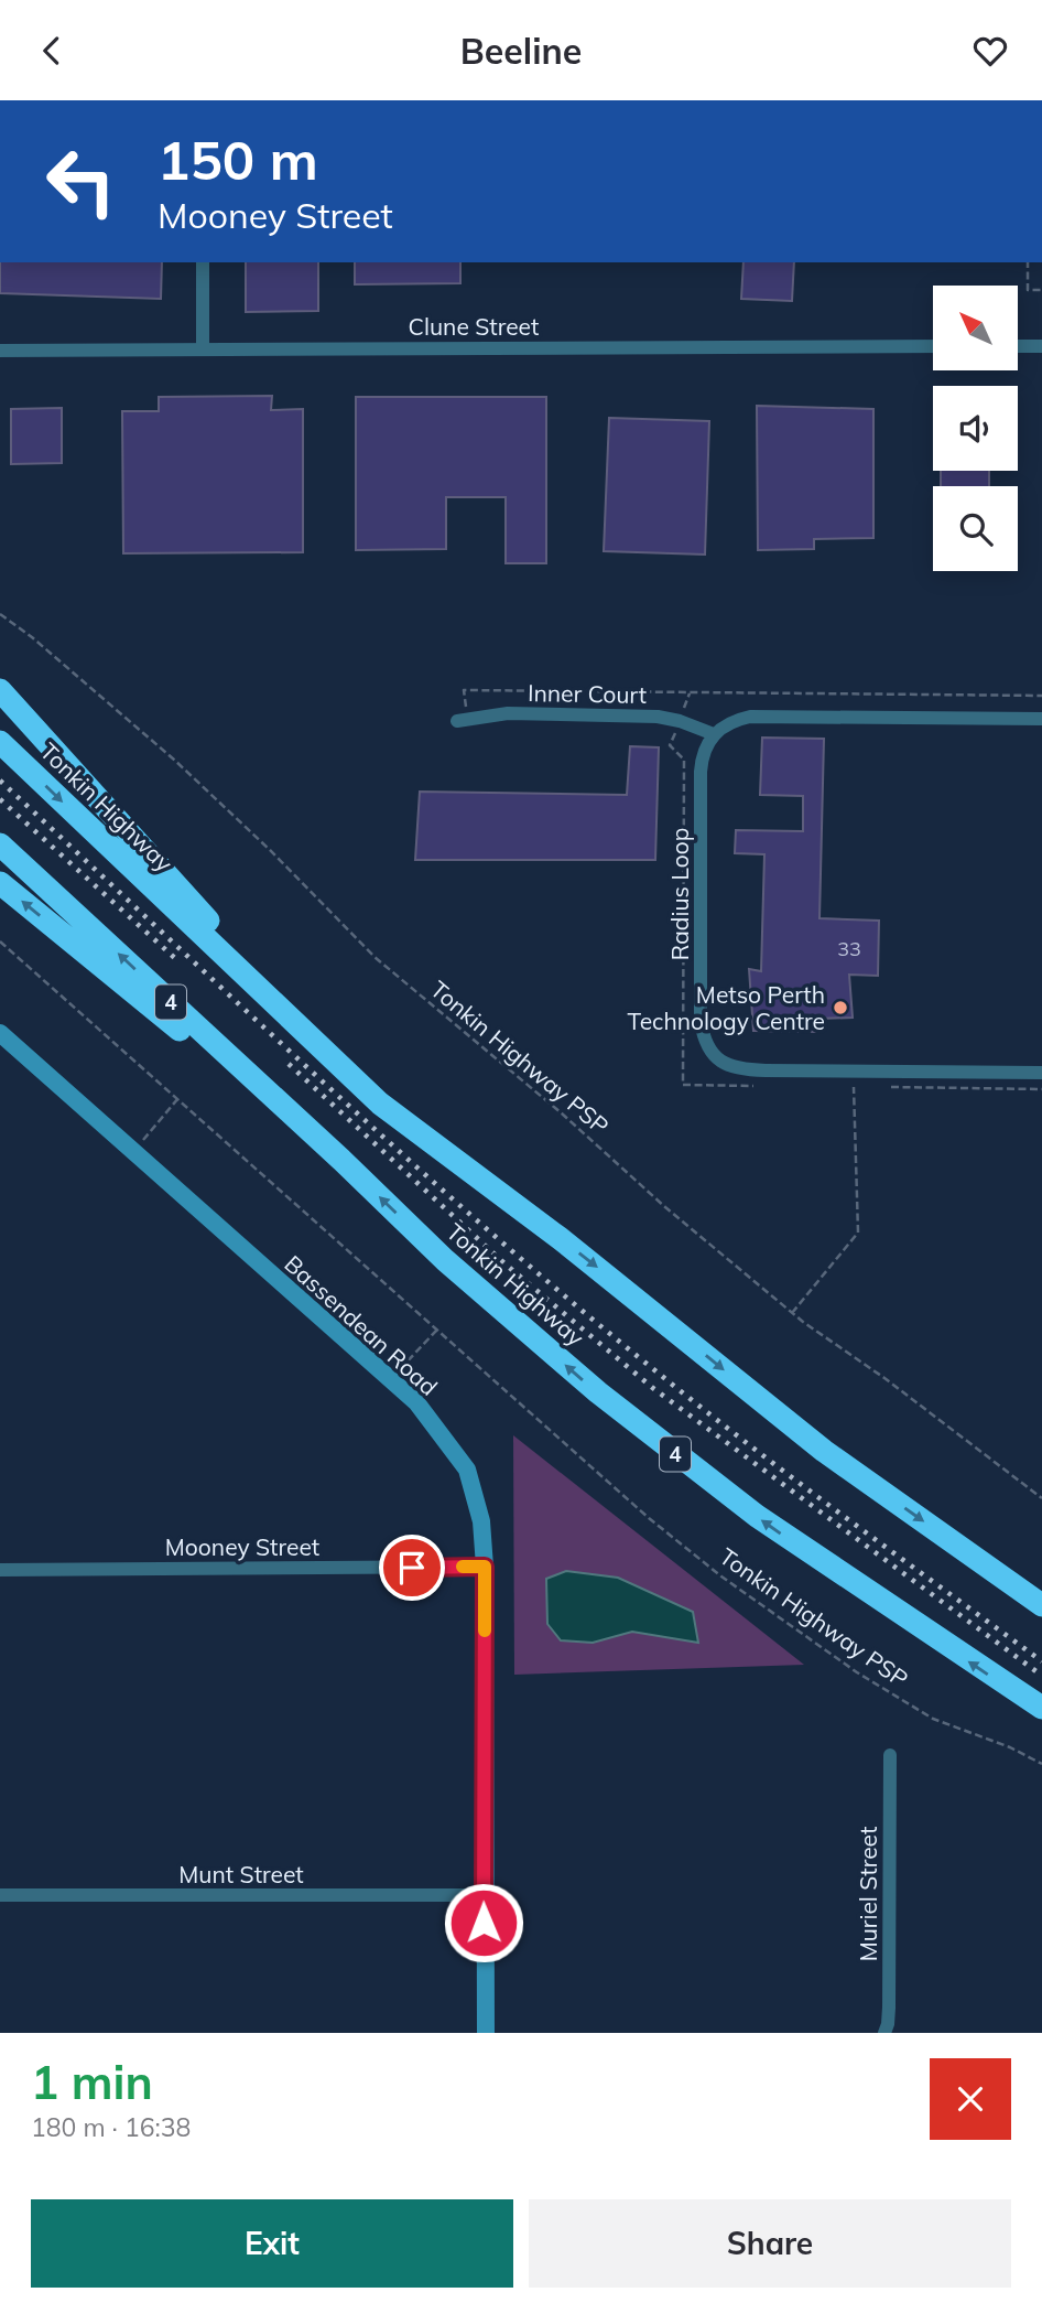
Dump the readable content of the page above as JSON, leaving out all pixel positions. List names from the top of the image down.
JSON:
{
  "streets": {
    "highway": ["Tonkin Highway", "4"],
    "street": [
      "Clune Street",
      "Inner Court",
      "Radius Loop",
      "Bassendean Road",
      "Mooney Street",
      "Munt Street",
      "Muriel Street"
    ],
    "path": ["Tonkin Highway PSP"]
  },
  "crossings": [
    ["Inner Court", "Radius Loop"],
    ["Bassendean Road", "Mooney Street"],
    ["Bassendean Road", "Munt Street"]
  ],
  "places": ["Metso Perth Technology Centre"],
  "house_numbers": ["33"],
  "north": "top left",
  "page": {
    "header": "Beeline",
    "turn": ["150 m", "Mooney Street"],
    "heading": ["1 min", "180 m · 16:38"],
    "buttons": ["Exit", "Share"]
  }
}
